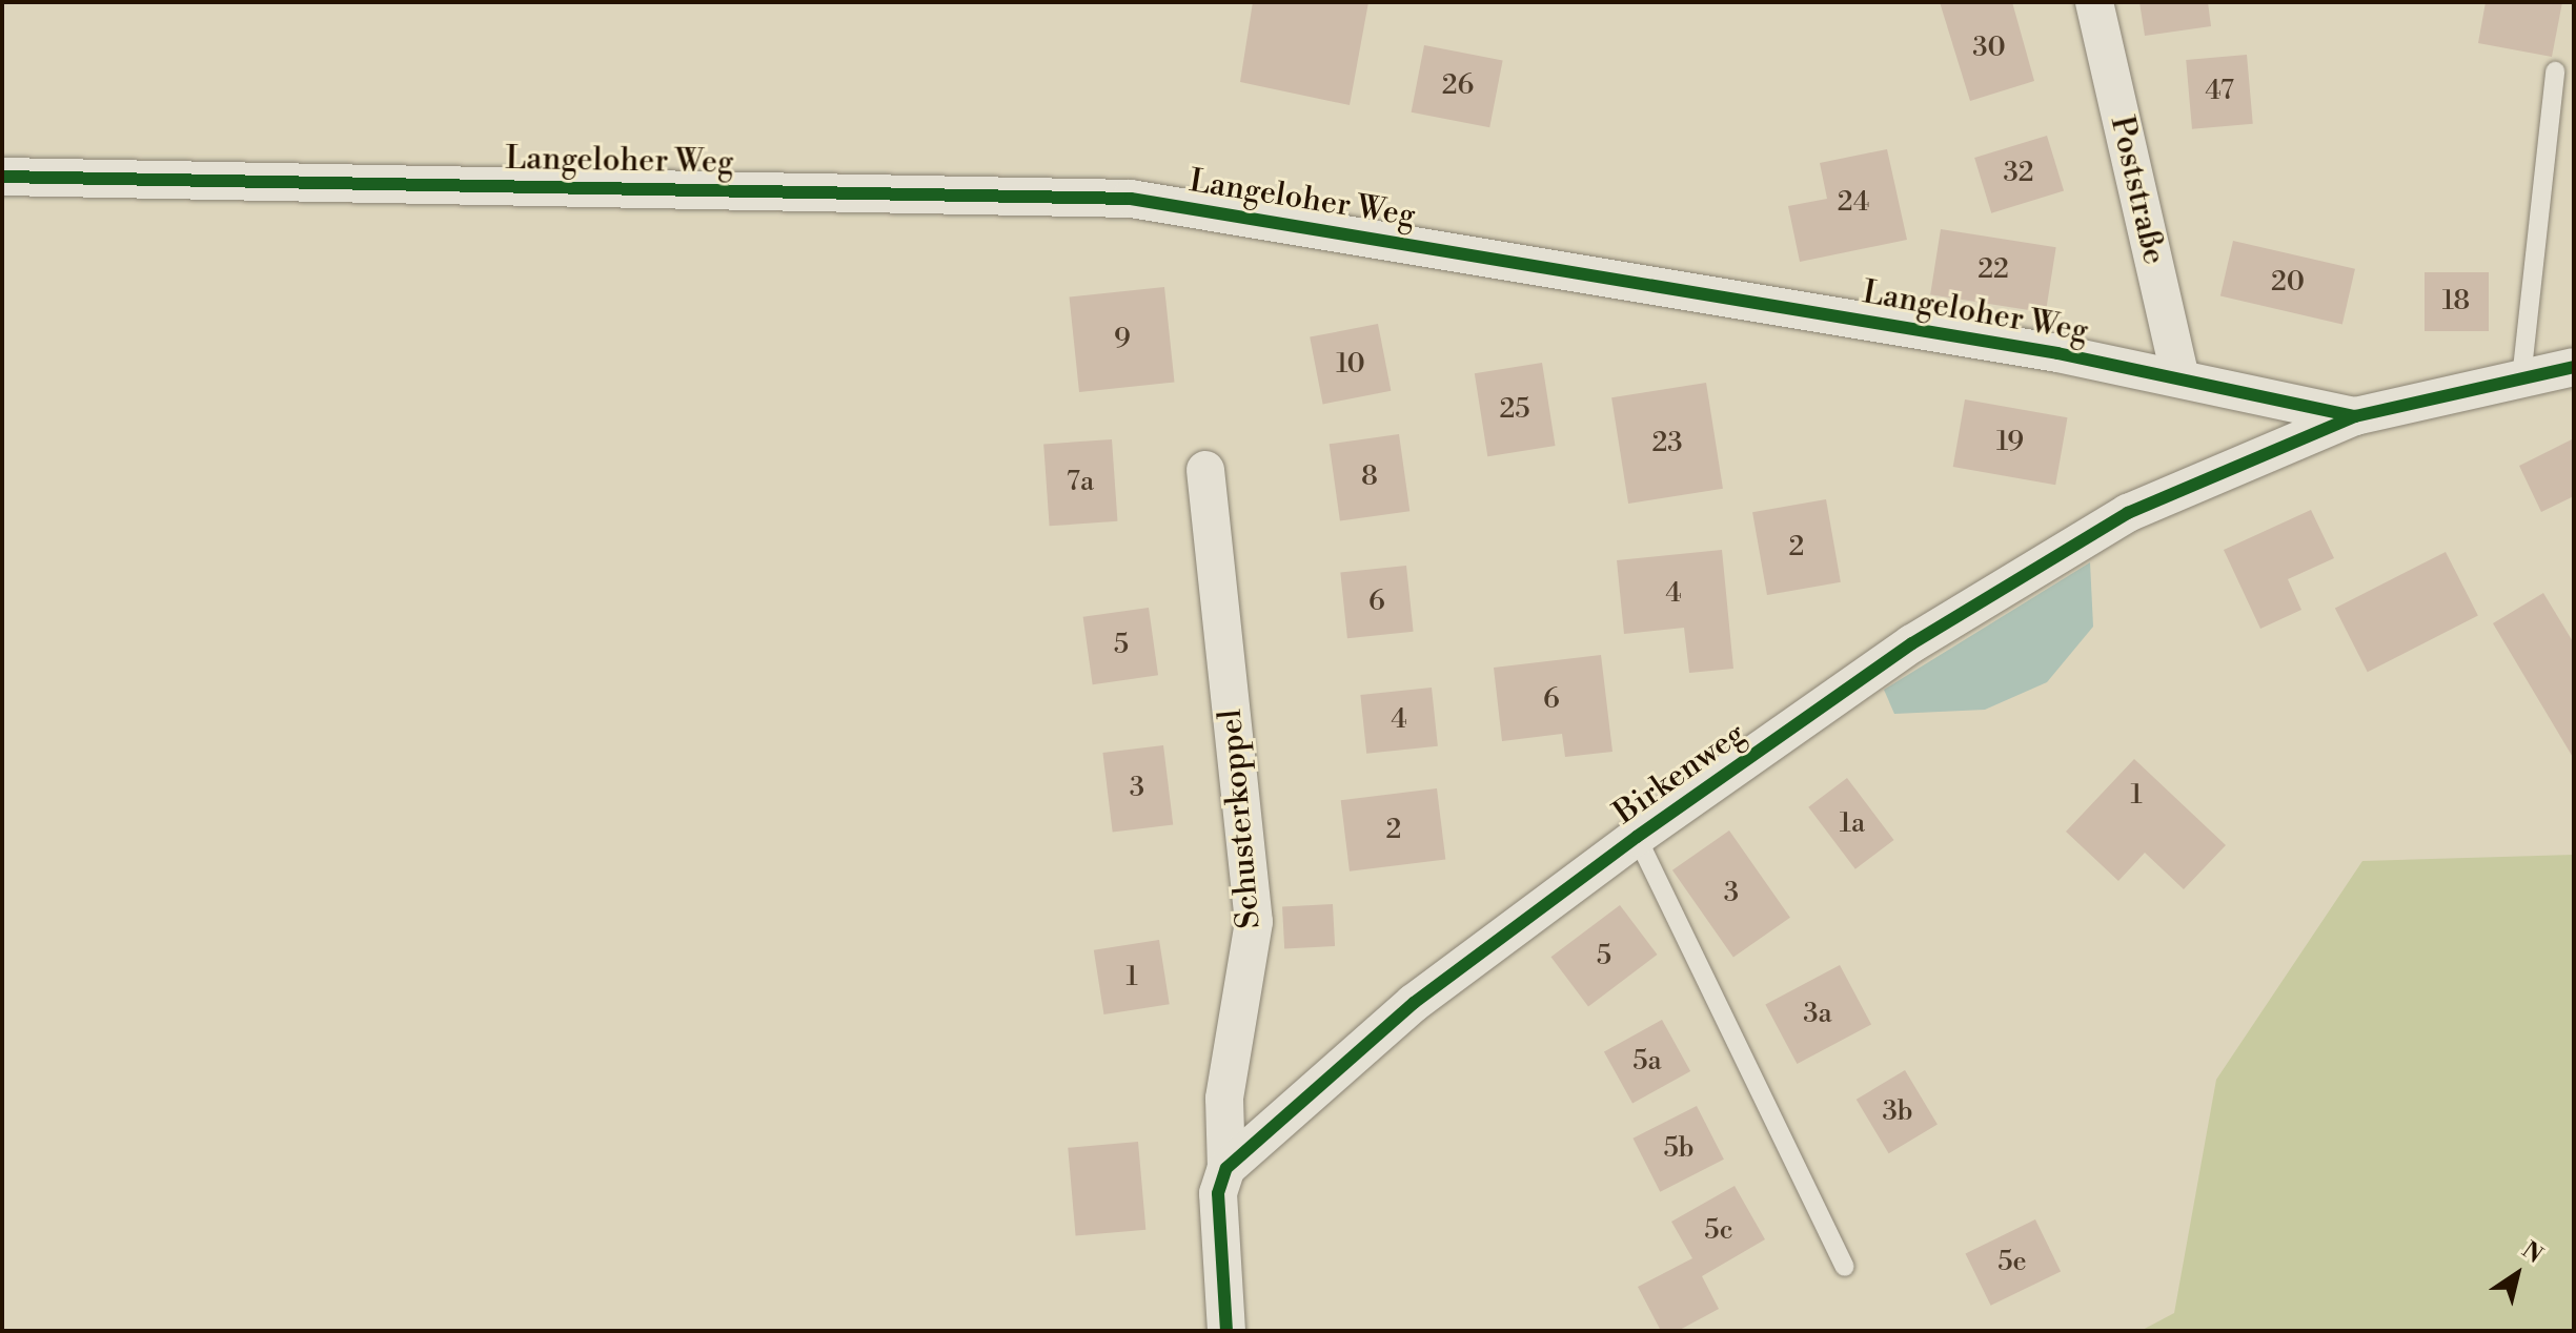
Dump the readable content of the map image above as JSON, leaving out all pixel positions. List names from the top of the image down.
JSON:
{
  "streets": {
    "street": [
      "Langeloher Weg",
      "Poststraße",
      "Birkenweg",
      "Schusterkoppel"
    ]
  },
  "crossings": [
    ["Langeloher Weg", "Poststraße"],
    ["Langeloher Weg", "Birkenweg"],
    ["Birkenweg", "Schusterkoppel"]
  ],
  "house_numbers": [
    "30",
    "26",
    "47",
    "32",
    "24",
    "22",
    "20",
    "18",
    "9",
    "10",
    "25",
    "19",
    "23",
    "8",
    "7a",
    "2",
    "4",
    "6",
    "5",
    "6",
    "4",
    "3",
    "1",
    "1a",
    "2",
    "3",
    "5",
    "1",
    "3a",
    "5a",
    "3b",
    "5b",
    "5c",
    "5e"
  ],
  "north": "top right"
}
